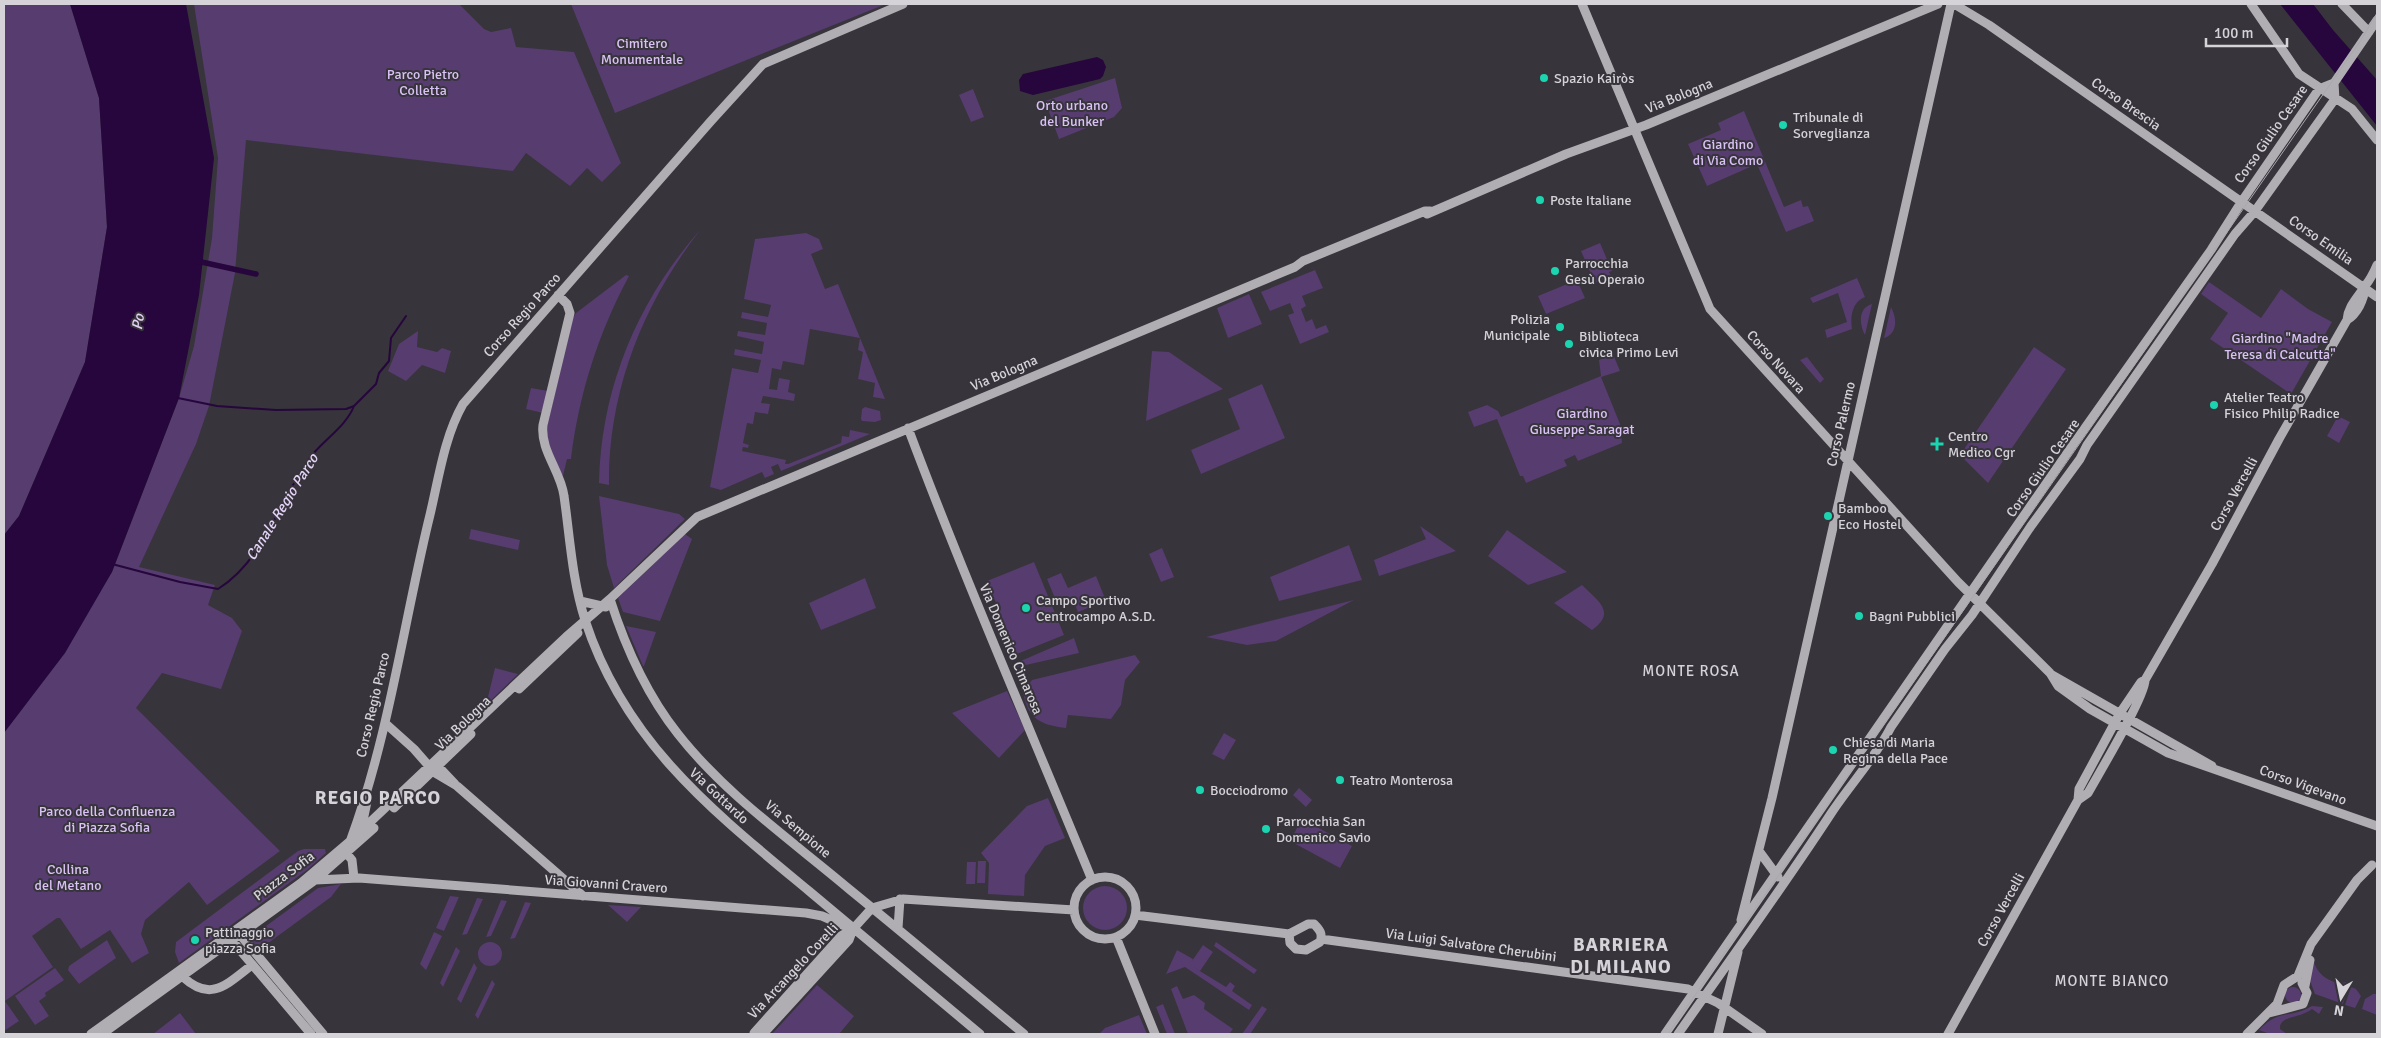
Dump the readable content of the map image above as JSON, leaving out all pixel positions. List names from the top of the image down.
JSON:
{
  "streets": {
    "street": [
      "Via Bologna",
      "Corso Brescia",
      "Corso Giulio Cesare",
      "Corso Emilia",
      "Corso Regio Parco",
      "Corso Novara",
      "Corso Palermo",
      "Corso Vercelli",
      "Via Domenico Cimarosa",
      "Corso Vigevano",
      "Via Gottardo",
      "Via Sempione",
      "Piazza Sofia",
      "Via Giovanni Cravero",
      "Via Luigi Salvatore Cherubini",
      "Via Arcangelo Corelli"
    ]
  },
  "crossings": [
    ["Via Bologna", "Corso Regio Parco"],
    ["Via Bologna", "Corso Novara"],
    ["Via Bologna", "Via Domenico Cimarosa"],
    ["Via Bologna", "Via Gottardo"],
    ["Via Bologna", "Via Sempione"],
    ["Via Bologna", "Piazza Sofia"],
    ["Corso Brescia", "Corso Giulio Cesare"],
    ["Corso Brescia", "Corso Emilia"],
    ["Corso Brescia", "Corso Palermo"],
    ["Corso Giulio Cesare", "Corso Emilia"],
    ["Corso Giulio Cesare", "Corso Novara"],
    ["Corso Giulio Cesare", "Corso Palermo"],
    ["Corso Giulio Cesare", "Via Luigi Salvatore Cherubini"],
    ["Corso Emilia", "Corso Vercelli"],
    ["Corso Regio Parco", "Via Gottardo"],
    ["Corso Regio Parco", "Piazza Sofia"],
    ["Corso Novara", "Corso Palermo"],
    ["Corso Novara", "Corso Vercelli"],
    ["Corso Novara", "Corso Vigevano"],
    ["Corso Vercelli", "Corso Vigevano"],
    ["Via Gottardo", "Via Giovanni Cravero"],
    ["Via Gottardo", "Via Arcangelo Corelli"],
    ["Via Sempione", "Via Arcangelo Corelli"],
    ["Piazza Sofia", "Via Giovanni Cravero"],
    ["Via Giovanni Cravero", "Via Arcangelo Corelli"]
  ],
  "districts": [
    "MONTE ROSA",
    "REGIO PARCO",
    "BARRIERA DI MILANO",
    "MONTE BIANCO"
  ],
  "water": ["Po", "Canale Regio Parco"],
  "parks": [
    "Cimitero Monumentale",
    "Parco Pietro Colletta",
    "Orto urbano del Bunker",
    "Giardino di Via Como",
    "Giardino \"Madre Teresa di Calcutta\"",
    "Giardino Giuseppe Saragat",
    "Parco della Confluenza di Piazza Sofia",
    "Collina del Metano"
  ],
  "places": {
    "other": [
      "Spazio Kairòs",
      "Tribunale di Sorveglianza",
      "Poste Italiane",
      "Parrocchia Gesù Operaio",
      "Polizia Municipale",
      "Biblioteca civica Primo Levi",
      "Atelier Teatro Fisico Philip Radice",
      "Bamboo Eco Hostel",
      "Campo Sportivo Centrocampo A.S.D.",
      "Bagni Pubblici",
      "Chiesa di Maria Regina della Pace",
      "Teatro Monterosa",
      "Bocciodromo",
      "Parrocchia San Domenico Savio",
      "Pattinaggio piazza Sofia"
    ],
    "health": ["Centro Medico Cgr"]
  },
  "scale_bar": "100 m",
  "north": "bottom"
}
